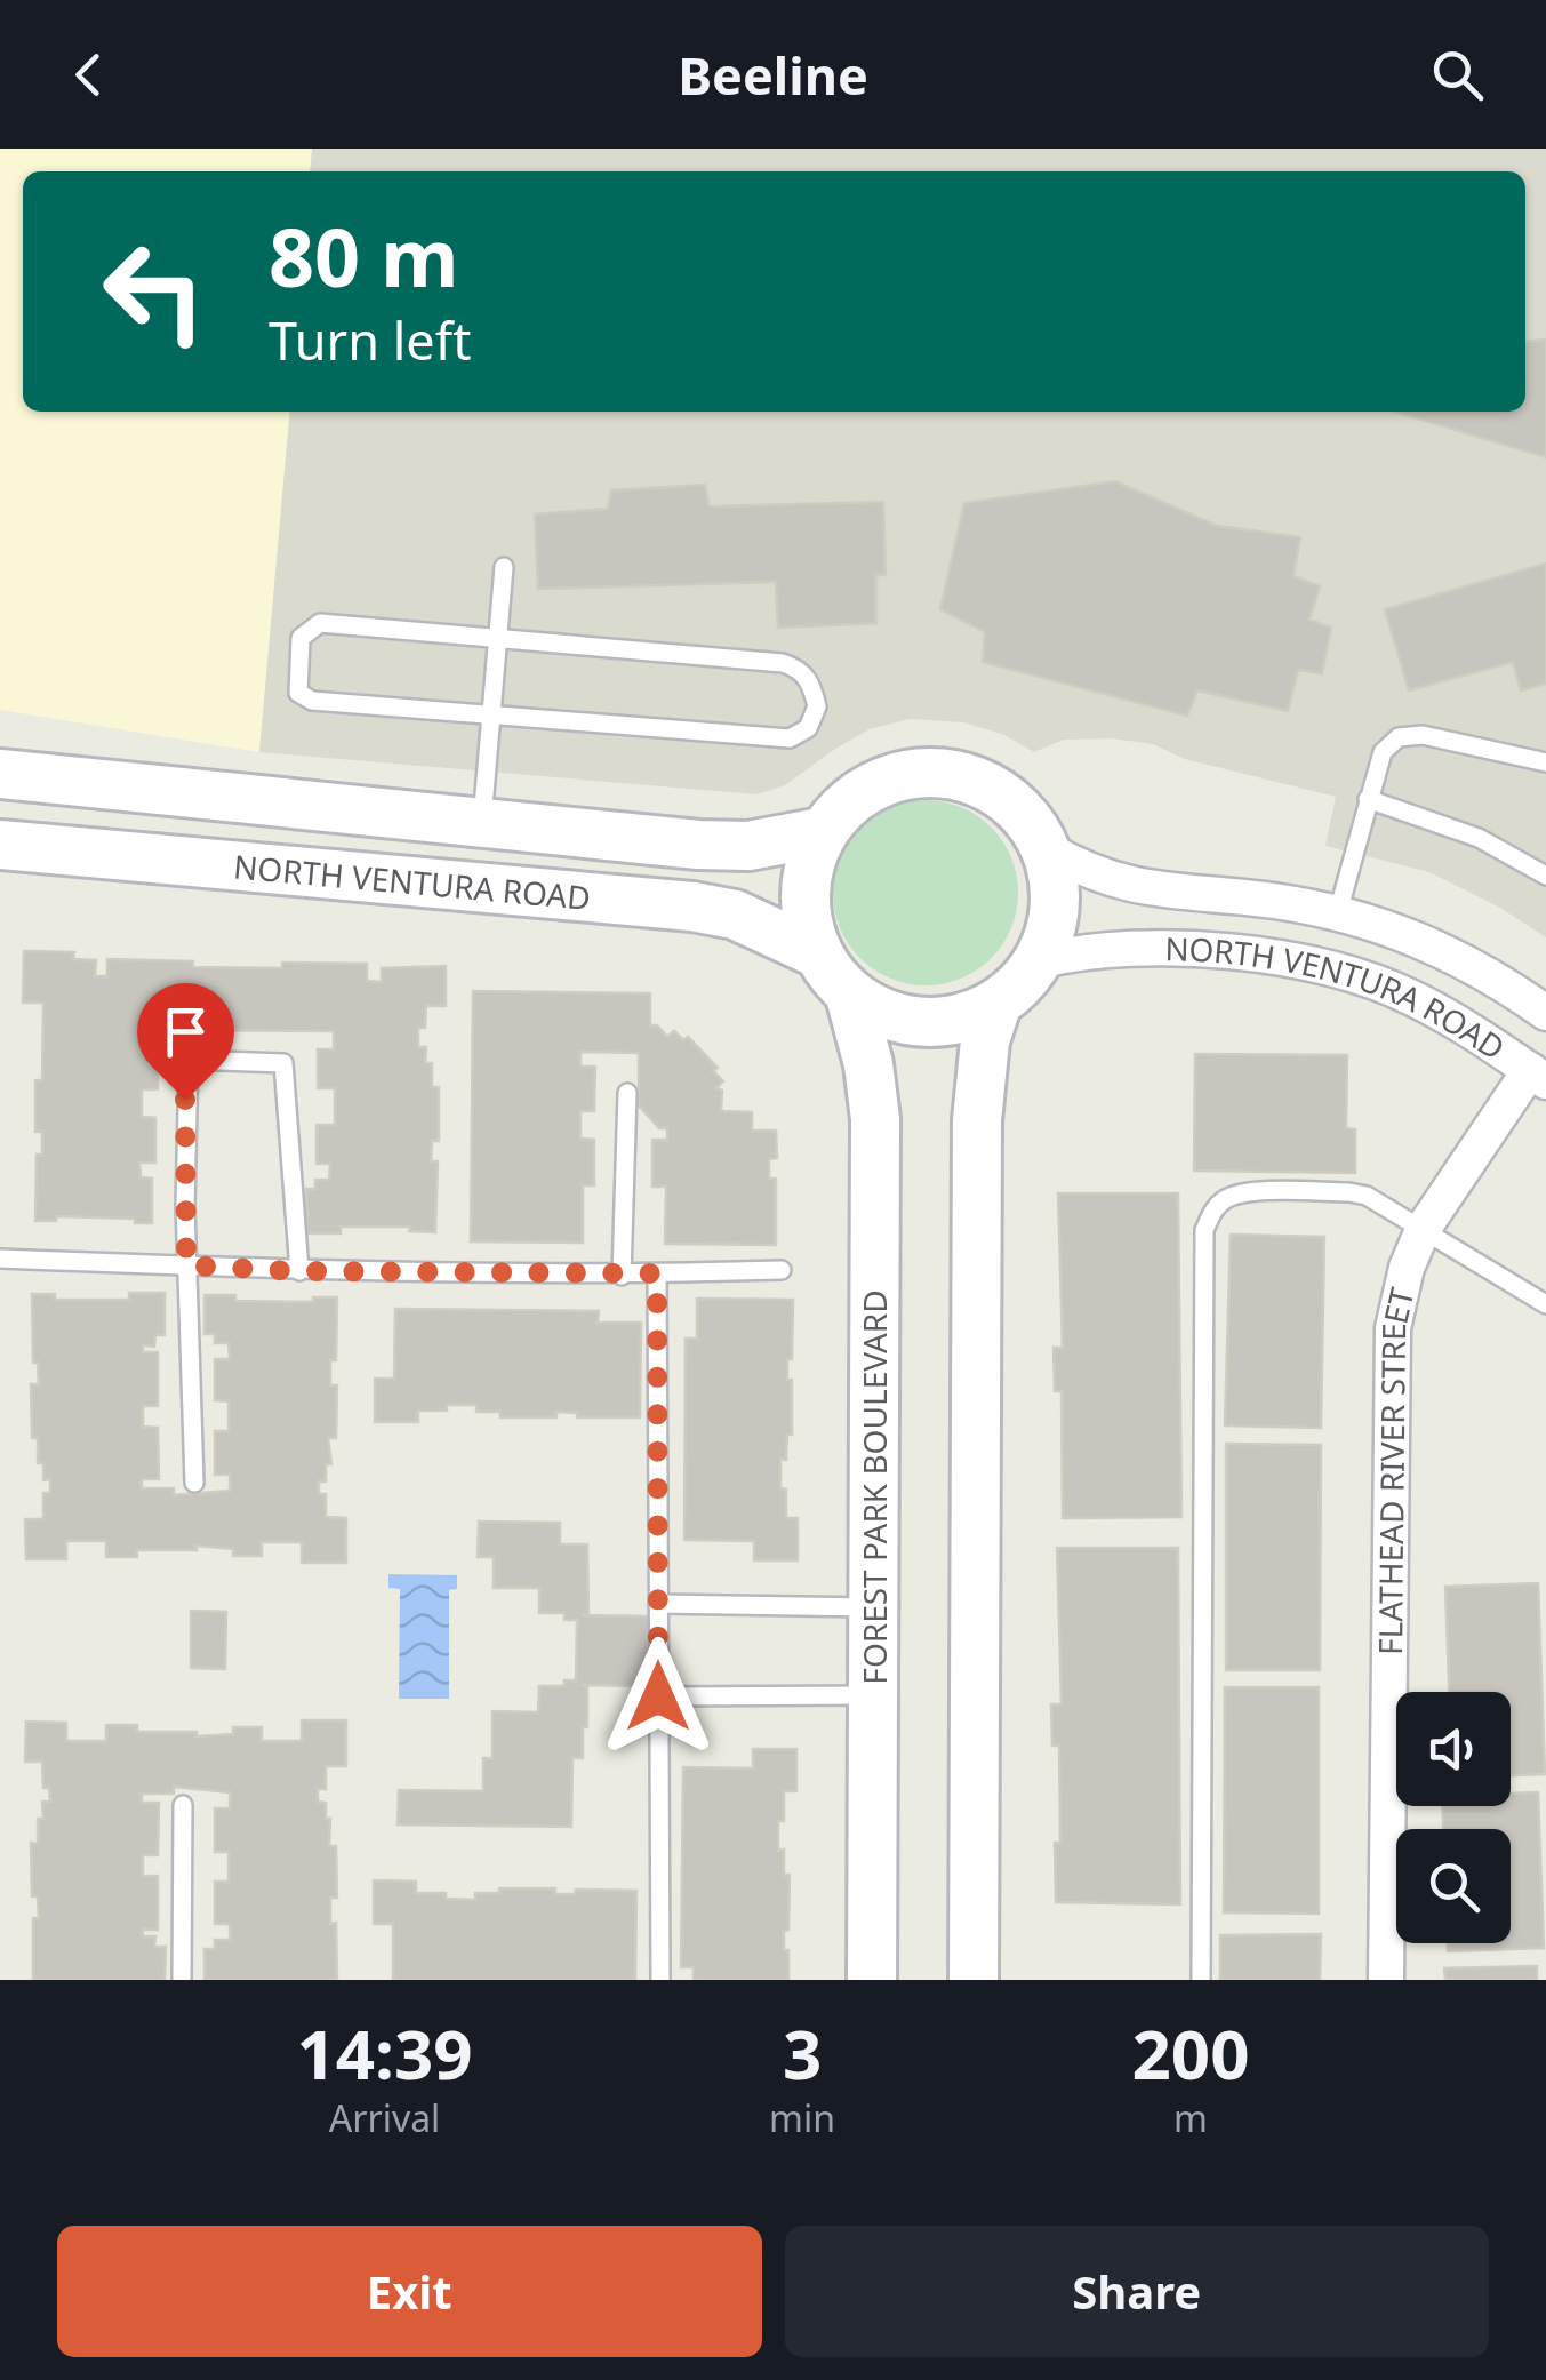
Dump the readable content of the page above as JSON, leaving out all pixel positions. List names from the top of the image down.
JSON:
{
  "streets": {
    "street": ["NORTH VENTURA ROAD", "FLATHEAD RIVER STREET", "FOREST PARK BOULEVARD"]
  },
  "crossings": [
    ["NORTH VENTURA ROAD", "FLATHEAD RIVER STREET"],
    ["NORTH VENTURA ROAD", "FOREST PARK BOULEVARD"]
  ],
  "page": {
    "header": "Beeline",
    "turn": ["80 m", "Turn left"],
    "eta": [
      "14:39",
      "Arrival",
      "3",
      "min",
      "200",
      "m"
    ],
    "buttons": ["Exit", "Share"]
  }
}
